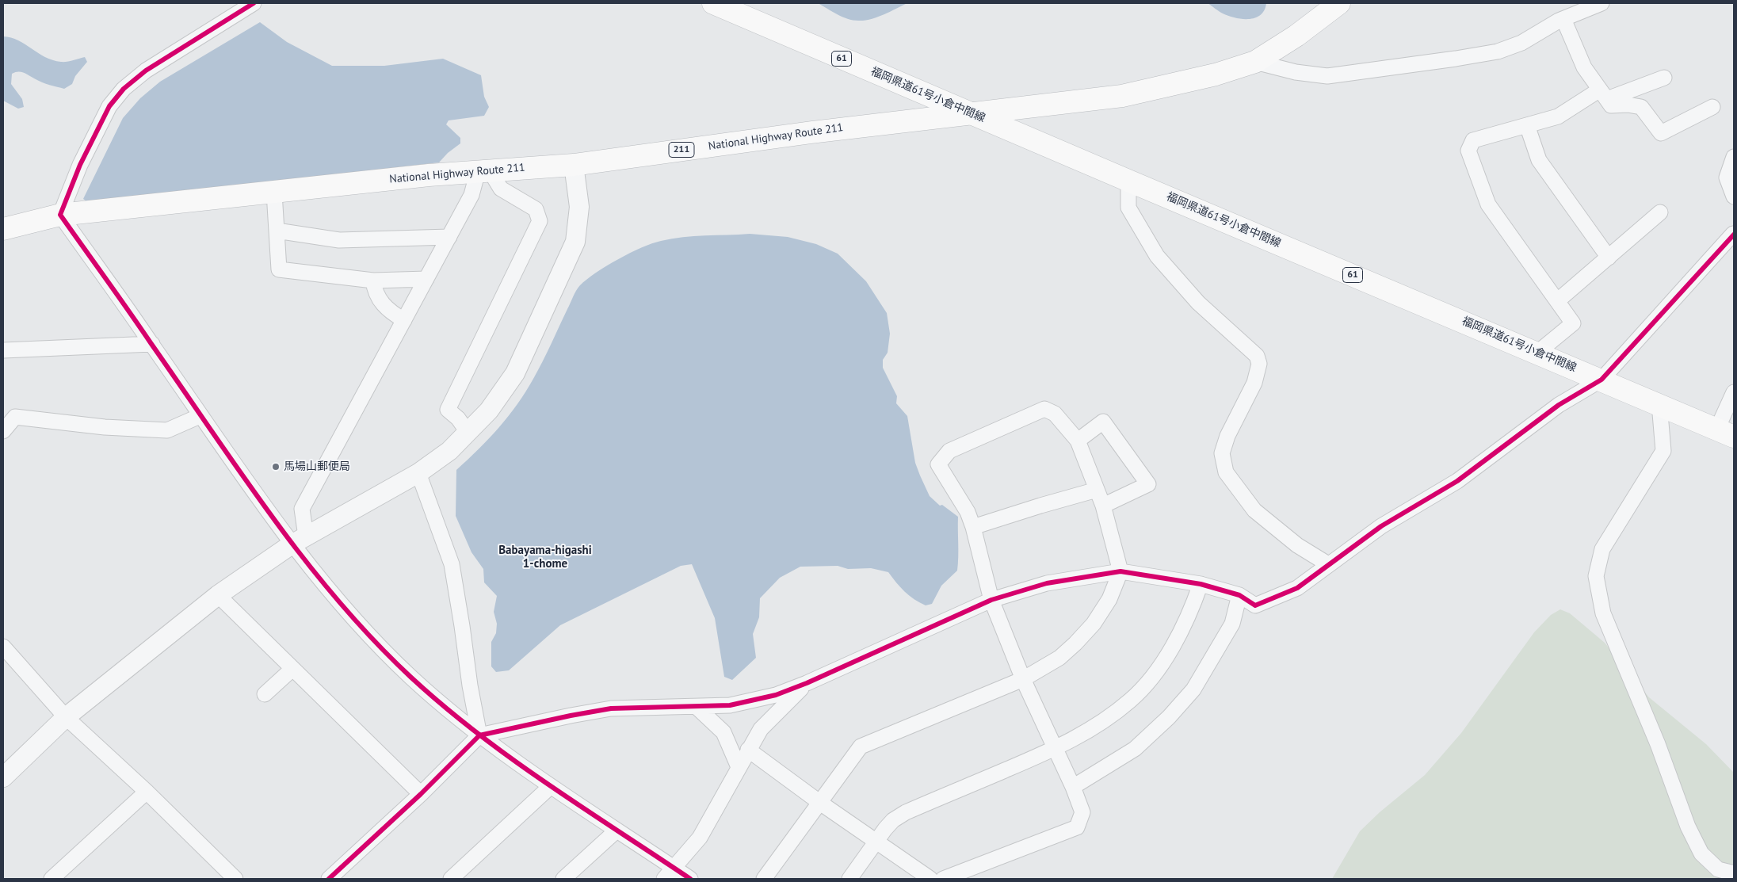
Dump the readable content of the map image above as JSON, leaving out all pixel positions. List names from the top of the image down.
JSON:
{
  "streets": {
    "main road": [
      "61",
      "福岡県道61号小倉中間線",
      "National Highway Route 211",
      "211"
    ]
  },
  "crossings": [
    ["福岡県道61号小倉中間線", "National Highway Route 211"]
  ],
  "districts": ["Babayama-higashi 1-chome"],
  "places": ["馬場山郵便局"]
}
